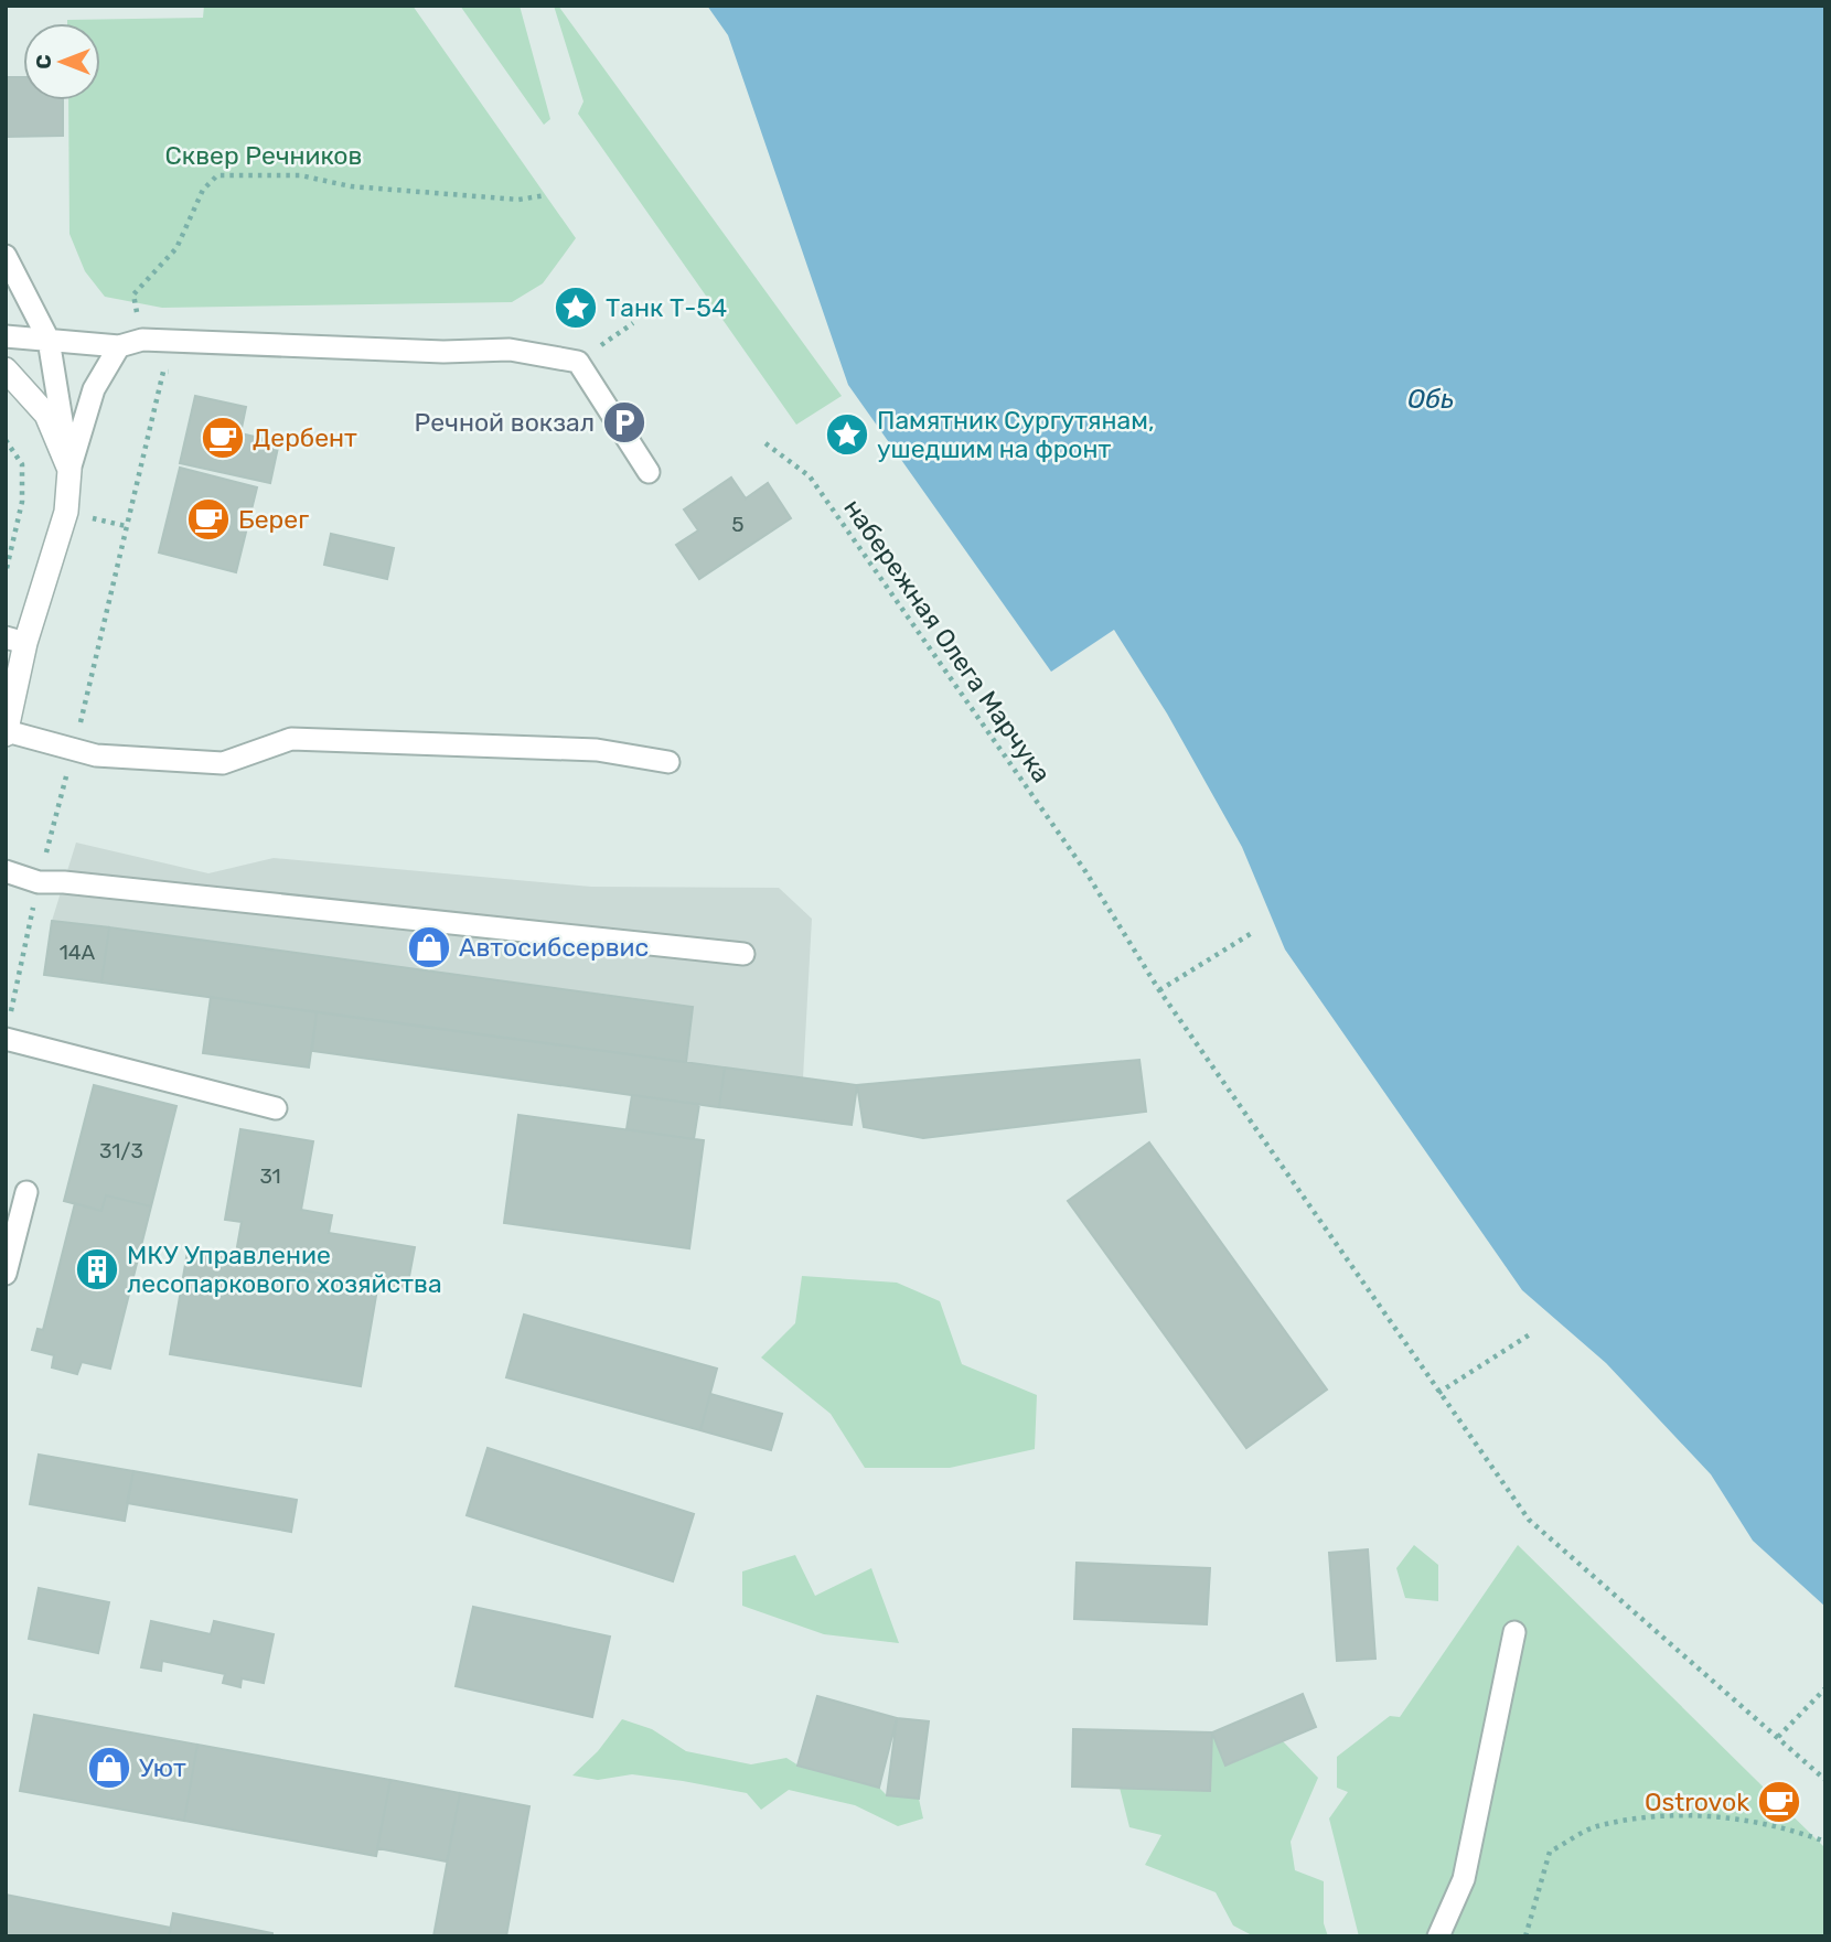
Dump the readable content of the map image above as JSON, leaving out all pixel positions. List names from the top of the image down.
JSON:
{
  "streets": {
    "path": ["набережная Олега Марчука"]
  },
  "water": ["Обь"],
  "parks": ["Сквер Речников"],
  "places": {
    "place": ["Танк Т-54", "Памятник Сургутянам, ушедшим на фронт"],
    "parking": ["Речной вокзал"],
    "cafe": ["Дербент", "Берег", "Ostrovok"],
    "shop": ["Автосибсервис", "Уют"],
    "building": ["МКУ Управление лесопаркового хозяйства"]
  },
  "house_numbers": [
    "5",
    "14А",
    "31/3",
    "31"
  ],
  "north": "left"
}
